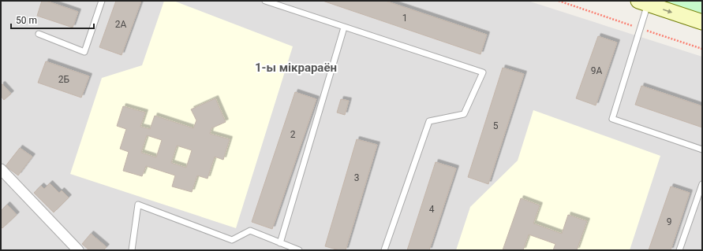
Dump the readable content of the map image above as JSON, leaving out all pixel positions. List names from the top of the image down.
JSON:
{
  "districts": ["1-ы мікрараён"],
  "house_numbers": [
    "1",
    "2А",
    "9А",
    "2Б",
    "5",
    "2",
    "3",
    "4",
    "9"
  ],
  "scale_bar": "50 m"
}
